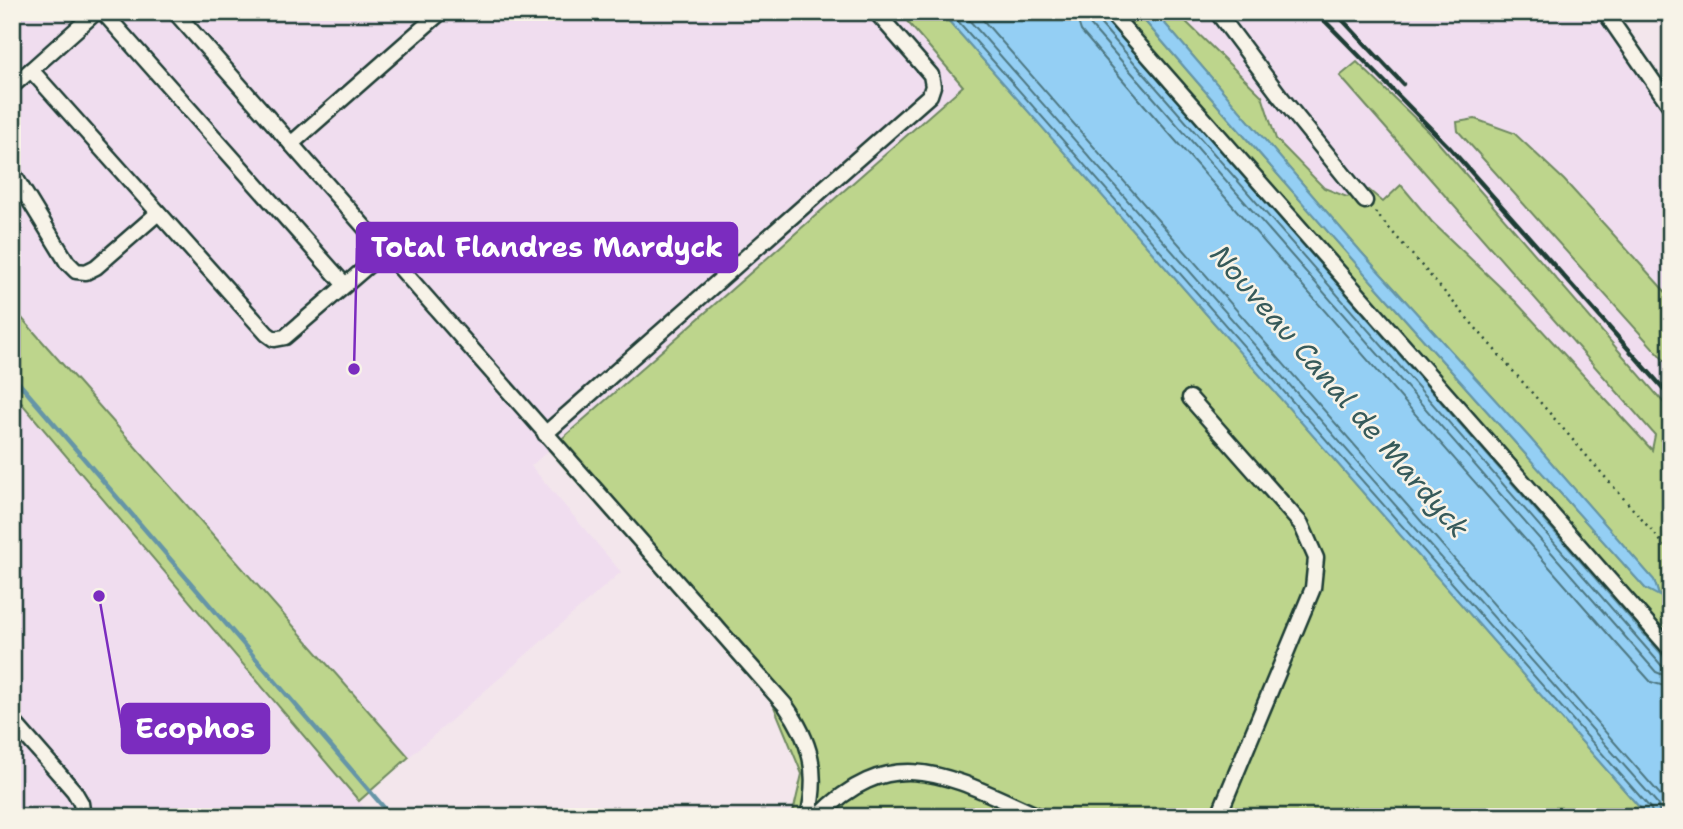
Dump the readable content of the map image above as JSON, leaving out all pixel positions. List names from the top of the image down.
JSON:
{
  "water": ["Nouveau Canal de Mardyck"],
  "places": ["Total Flandres Mardyck", "Ecophos"]
}
